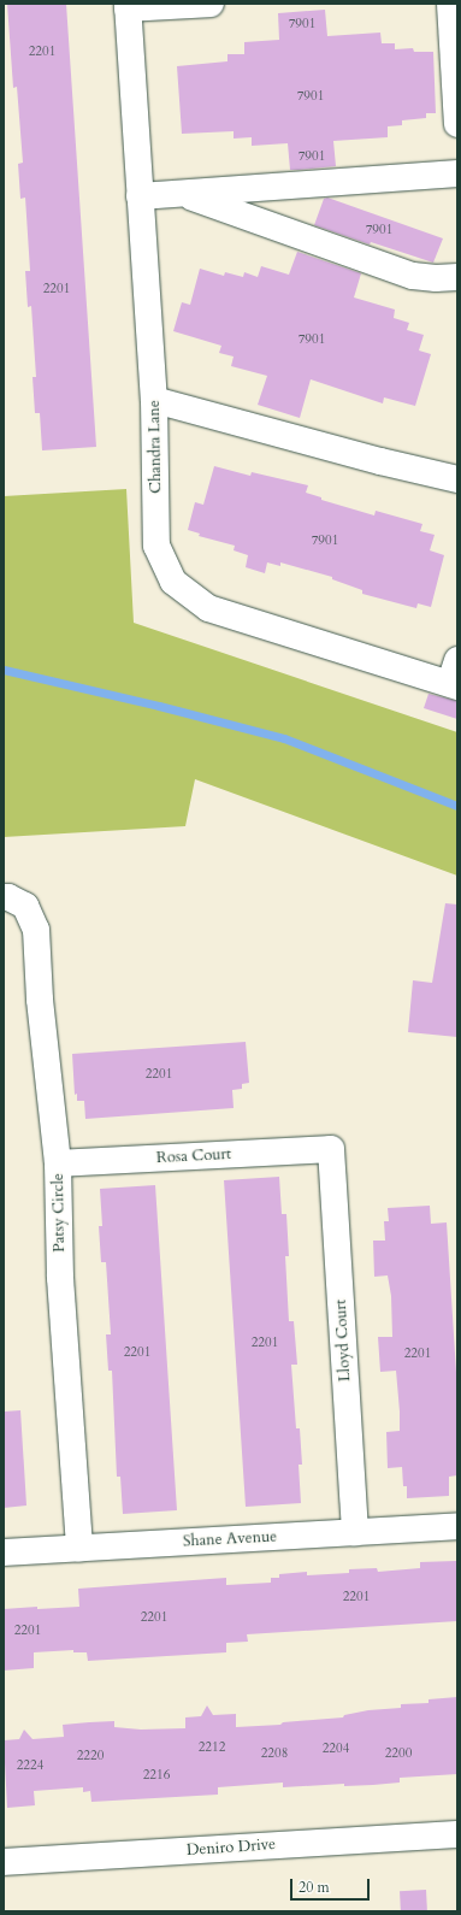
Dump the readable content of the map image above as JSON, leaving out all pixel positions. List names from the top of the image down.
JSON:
{
  "streets": {
    "street": [
      "Chandra Lane",
      "Rosa Court",
      "Patsy Circle",
      "Lloyd Court",
      "Shane Avenue",
      "Deniro Drive"
    ]
  },
  "crossings": [
    ["Rosa Court", "Patsy Circle"],
    ["Rosa Court", "Lloyd Court"],
    ["Patsy Circle", "Shane Avenue"],
    ["Lloyd Court", "Shane Avenue"]
  ],
  "house_numbers": [
    "7901",
    "2201",
    "7901",
    "7901",
    "7901",
    "2201",
    "7901",
    "7901",
    "2201",
    "2201",
    "2201",
    "2201",
    "2201",
    "2201",
    "2201",
    "2212",
    "2204",
    "2208",
    "2200",
    "2220",
    "2224",
    "2216"
  ],
  "scale_bar": "20 m"
}
